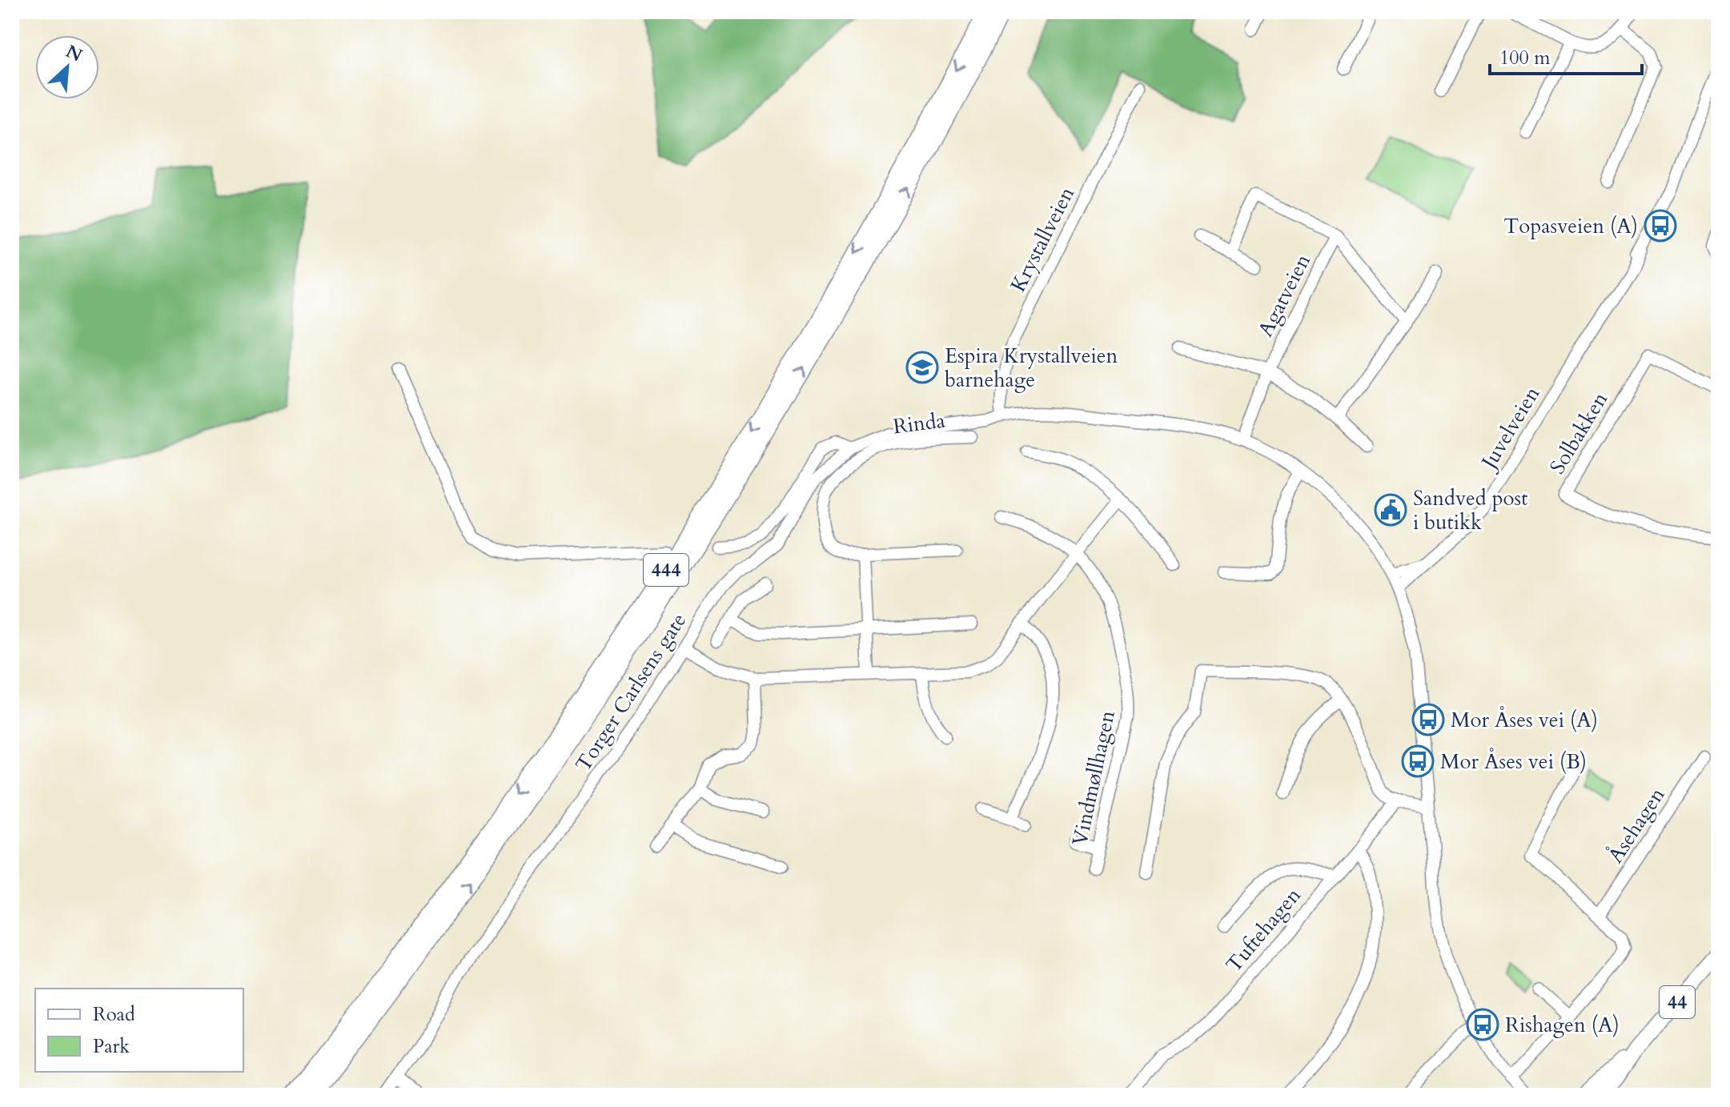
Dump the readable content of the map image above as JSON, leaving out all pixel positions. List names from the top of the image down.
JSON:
{
  "streets": {
    "highway": ["444"],
    "main road": ["44"],
    "street": [
      "Krystallveien",
      "Agatveien",
      "Rinda",
      "Juvelveien",
      "Solbakken",
      "Torger Carlsens gate",
      "Vindmøllhagen",
      "Åsehagen",
      "Tuftehagen"
    ]
  },
  "crossings": [
    ["Krystallveien", "Torger Carlsens gate"]
  ],
  "places": {
    "bus stop": [
      "Topasveien (A)",
      "Mor Åses vei (A)",
      "Mor Åses vei (B)",
      "Rishagen (A)"
    ],
    "school or university": ["Espira Krystallveien barnehage"],
    "public building": ["Sandved post i butikk"]
  },
  "legend": ["Road", "Park"],
  "scale_bar": "100 m",
  "north": "top right"
}
